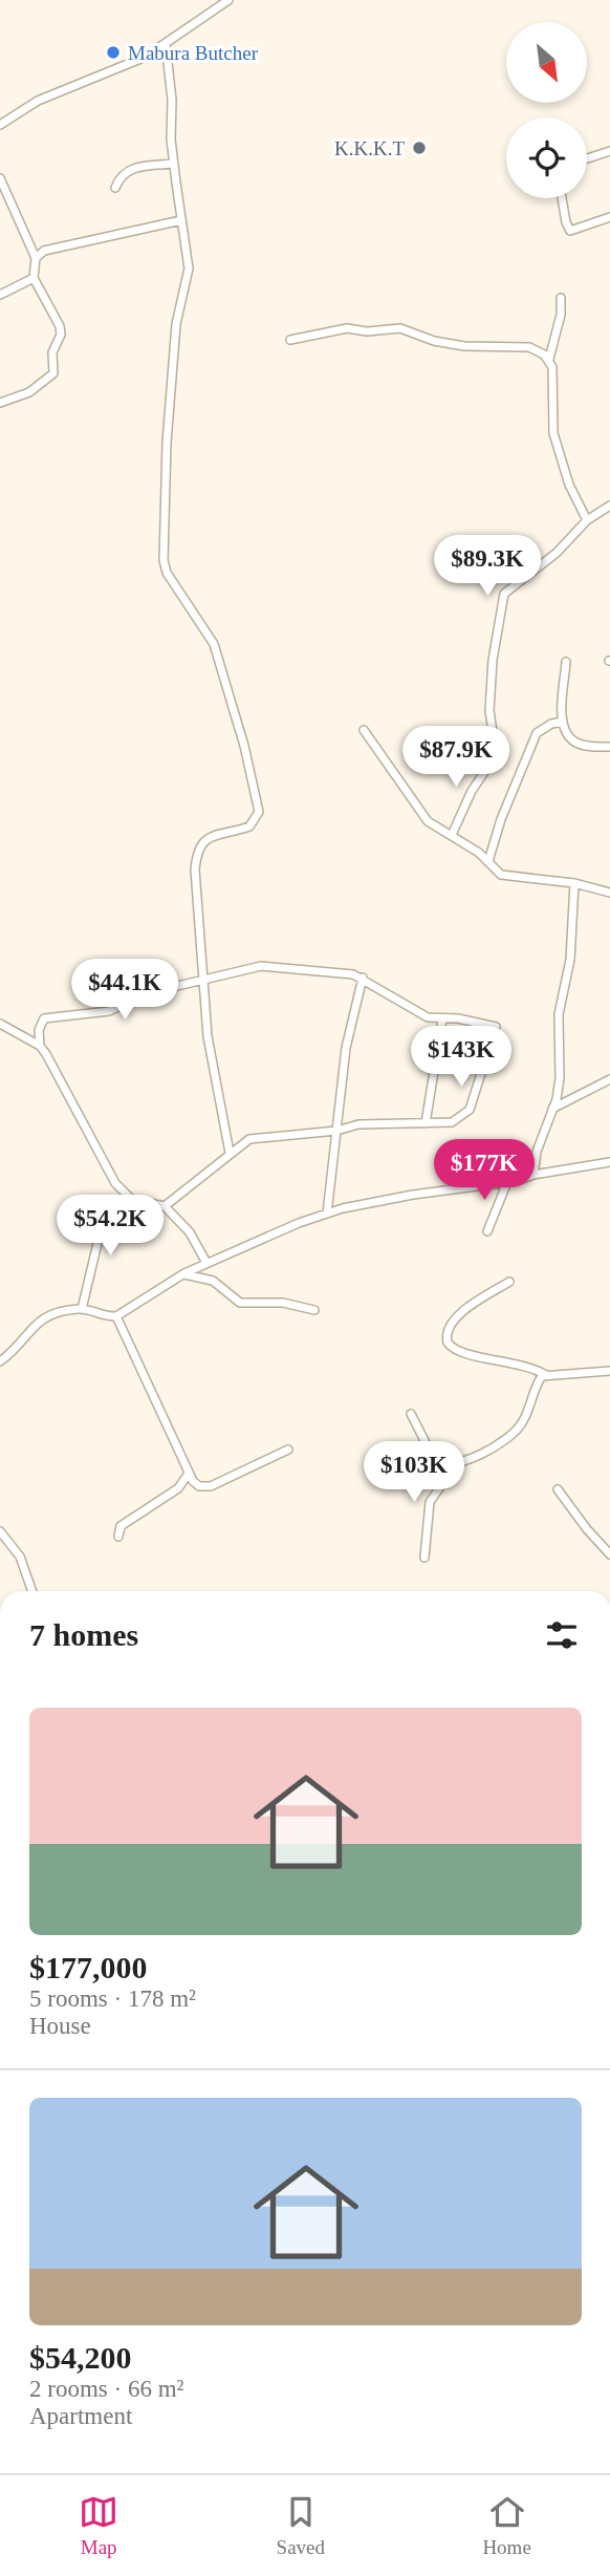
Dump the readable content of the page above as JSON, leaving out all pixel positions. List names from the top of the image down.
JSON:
{
  "places": ["Mabura Butcher", "K.K.K.T"],
  "north": "bottom right",
  "page": {
    "price": [
      "$89.3K",
      "$87.9K",
      "$44.1K",
      "$143K",
      "$177K",
      "$54.2K",
      "$103K"
    ],
    "heading": "7 homes",
    "list": [
      {
        "name": "$177,000",
        "note": "5 rooms · 178 m² · House"
      },
      {
        "name": "$54,200",
        "note": "2 rooms · 66 m² · Apartment"
      }
    ],
    "tabs": ["Map", "Saved", "Home"]
  }
}
